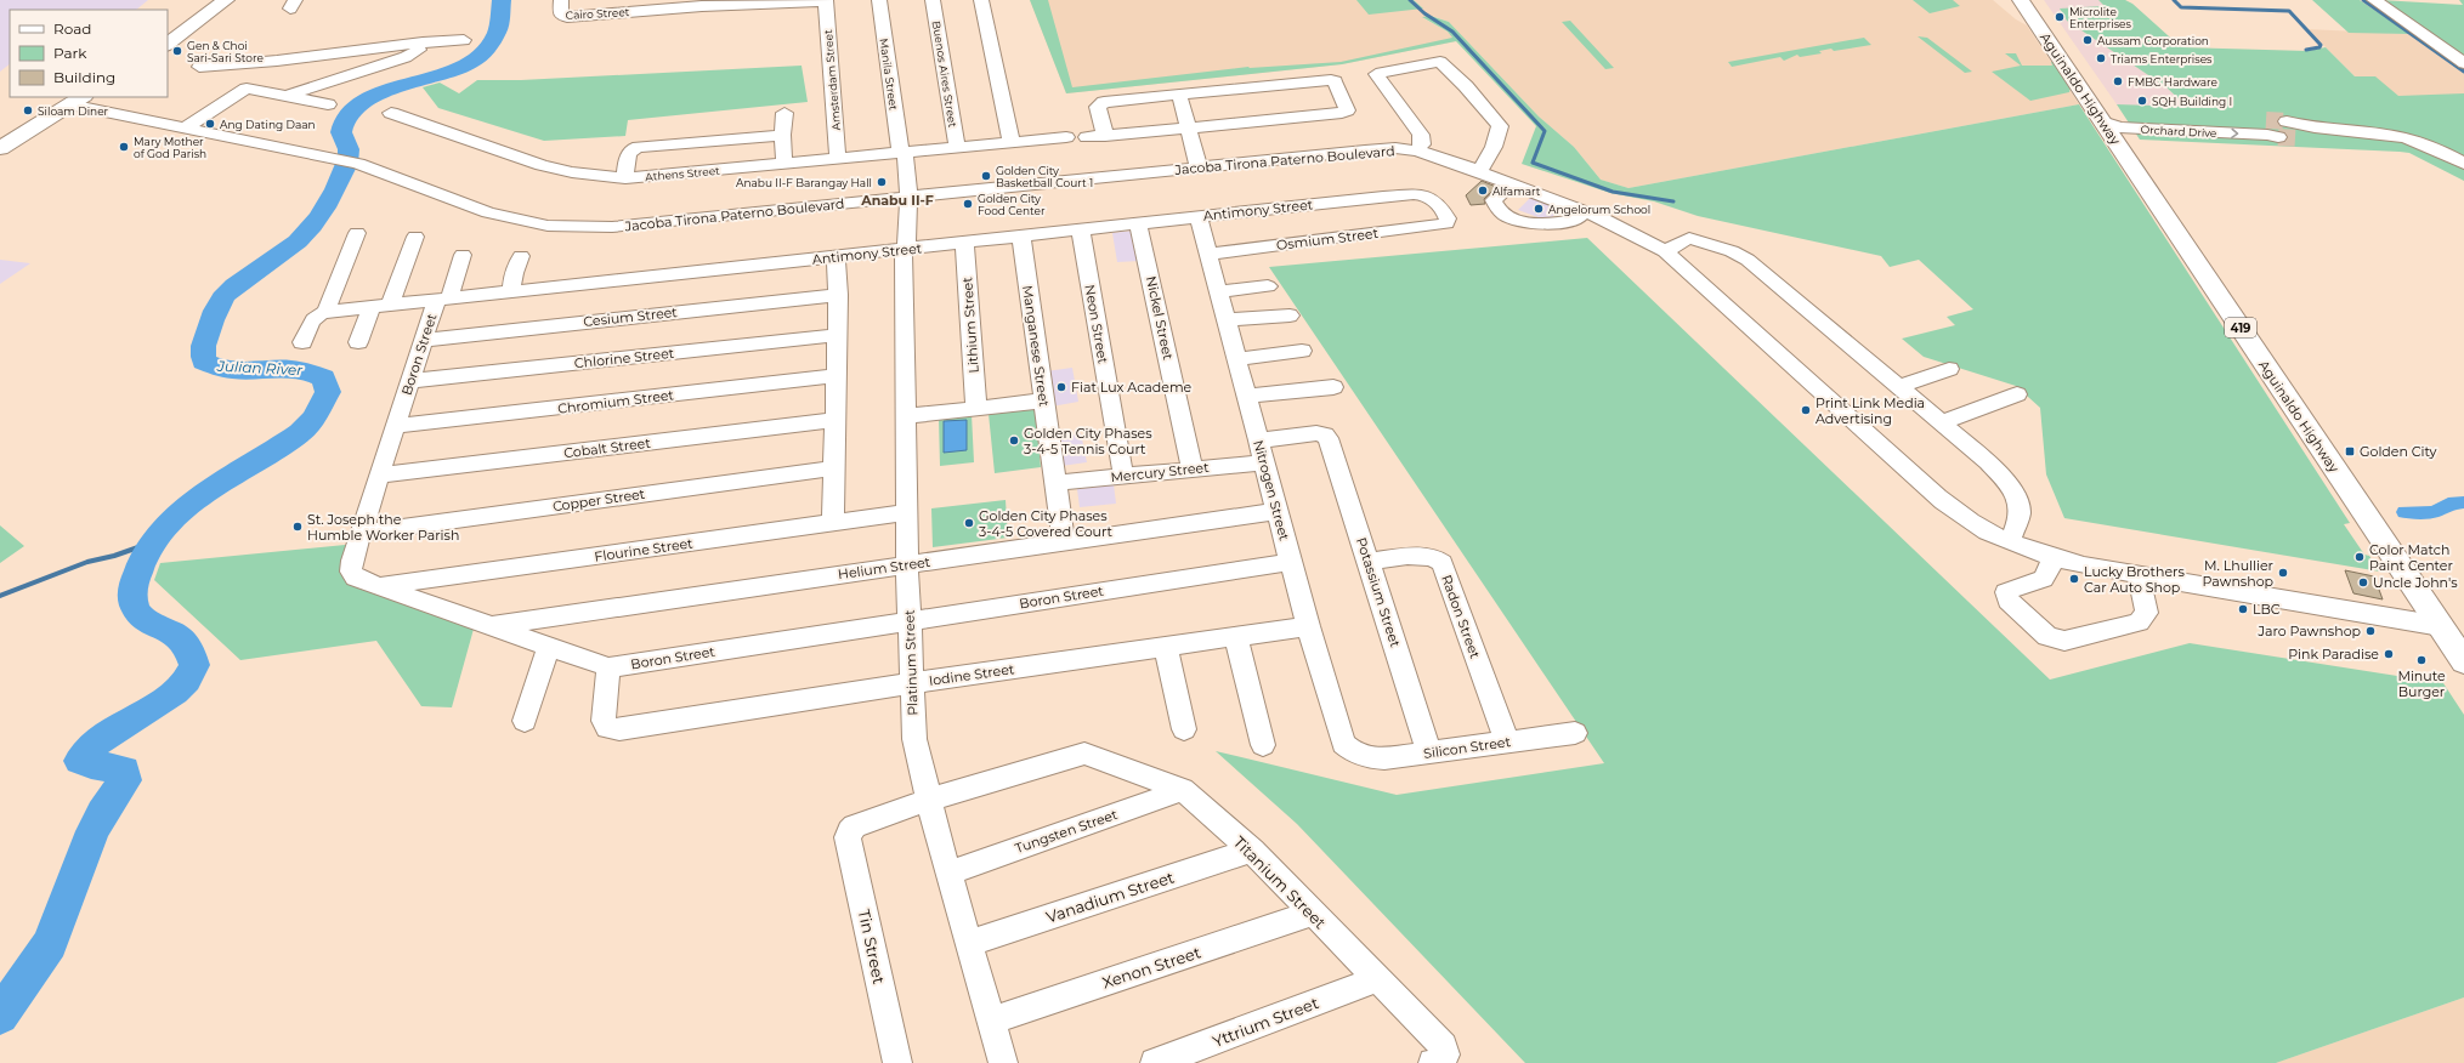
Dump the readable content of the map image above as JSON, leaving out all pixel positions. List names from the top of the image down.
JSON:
{
  "streets": {
    "main road": ["Aguinaldo Highway", "419"],
    "street": [
      "Cairo Street",
      "Manila Street",
      "Buenos Aires Street",
      "Amsterdam Street",
      "Orchard Drive",
      "Jacoba Tirona Paterno Boulevard",
      "Athens Street",
      "Antimony Street",
      "Osmium Street",
      "Cesium Street",
      "Nickel Street",
      "Neon Street",
      "Lithium Street",
      "Manganese Street",
      "Boron Street",
      "Chlorine Street",
      "Chromium Street",
      "Cobalt Street",
      "Mercury Street",
      "Nitrogen Street",
      "Copper Street",
      "Flourine Street",
      "Helium Street",
      "Potassium Street",
      "Radon Street",
      "Platinum Street",
      "Iodine Street",
      "Silicon Street",
      "Tungsten Street",
      "Titanium Street",
      "Vanadium Street",
      "Tin Street",
      "Xenon Street",
      "Yttrium Street"
    ]
  },
  "crossings": [
    ["Cairo Street", "Amsterdam Street"],
    ["Manila Street", "Jacoba Tirona Paterno Boulevard"],
    ["Manila Street", "Athens Street"],
    ["Manila Street", "Platinum Street"],
    ["Buenos Aires Street", "Athens Street"],
    ["Amsterdam Street", "Athens Street"],
    ["Aguinaldo Highway", "Orchard Drive"],
    ["Aguinaldo Highway", "Jacoba Tirona Paterno Boulevard"],
    ["Jacoba Tirona Paterno Boulevard", "Platinum Street"],
    ["Antimony Street", "Osmium Street"],
    ["Antimony Street", "Nickel Street"],
    ["Antimony Street", "Neon Street"],
    ["Antimony Street", "Lithium Street"],
    ["Antimony Street", "Manganese Street"],
    ["Antimony Street", "Boron Street"],
    ["Antimony Street", "Nitrogen Street"],
    ["Antimony Street", "Platinum Street"],
    ["Osmium Street", "Nitrogen Street"],
    ["Cesium Street", "Boron Street"],
    ["Nickel Street", "Mercury Street"],
    ["Neon Street", "Mercury Street"],
    ["Manganese Street", "Mercury Street"],
    ["Manganese Street", "Helium Street"],
    ["Boron Street", "Chlorine Street"],
    ["Boron Street", "Chromium Street"],
    ["Boron Street", "Cobalt Street"],
    ["Boron Street", "Nitrogen Street"],
    ["Boron Street", "Copper Street"],
    ["Boron Street", "Flourine Street"],
    ["Boron Street", "Helium Street"],
    ["Boron Street", "Platinum Street"],
    ["Boron Street", "Iodine Street"],
    ["Mercury Street", "Nitrogen Street"],
    ["Nitrogen Street", "Helium Street"],
    ["Nitrogen Street", "Potassium Street"],
    ["Nitrogen Street", "Iodine Street"],
    ["Nitrogen Street", "Silicon Street"],
    ["Flourine Street", "Platinum Street"],
    ["Helium Street", "Platinum Street"],
    ["Potassium Street", "Radon Street"],
    ["Potassium Street", "Silicon Street"],
    ["Radon Street", "Silicon Street"],
    ["Platinum Street", "Iodine Street"],
    ["Platinum Street", "Tungsten Street"],
    ["Platinum Street", "Titanium Street"],
    ["Platinum Street", "Vanadium Street"],
    ["Platinum Street", "Tin Street"],
    ["Platinum Street", "Xenon Street"],
    ["Tungsten Street", "Titanium Street"],
    ["Titanium Street", "Vanadium Street"],
    ["Titanium Street", "Tin Street"],
    ["Titanium Street", "Xenon Street"],
    ["Titanium Street", "Yttrium Street"]
  ],
  "districts": ["Anabu II-F"],
  "water": ["Julian River"],
  "places": {
    "other": [
      "Microlite Enterprises",
      "Aussam Corporation",
      "Gen & Choi Sari-Sari Store",
      "Triams Enterprises",
      "FMBC Hardware",
      "SQH Building I",
      "Siloam Diner",
      "Ang Dating Daan",
      "Mary Mother of God Parish",
      "Golden City Basketball Court 1",
      "Anabu II-F Barangay Hall",
      "Alfamart",
      "Golden City Food Center",
      "Angelorum School",
      "Fiat Lux Academe",
      "Print Link Media Advertising",
      "Golden City Phases 3-4-5 Tennis Court",
      "Golden City Phases 3-4-5 Covered Court",
      "St. Joseph the Humble Worker Parish",
      "Color Match Paint Center",
      "M. Lhullier Pawnshop",
      "Lucky Brothers Car Auto Shop",
      "Uncle John's",
      "LBC",
      "Jaro Pawnshop",
      "Pink Paradise",
      "Minute Burger"
    ],
    "transit": ["Golden City"]
  },
  "legend": ["Road", "Park", "Building"]
}
